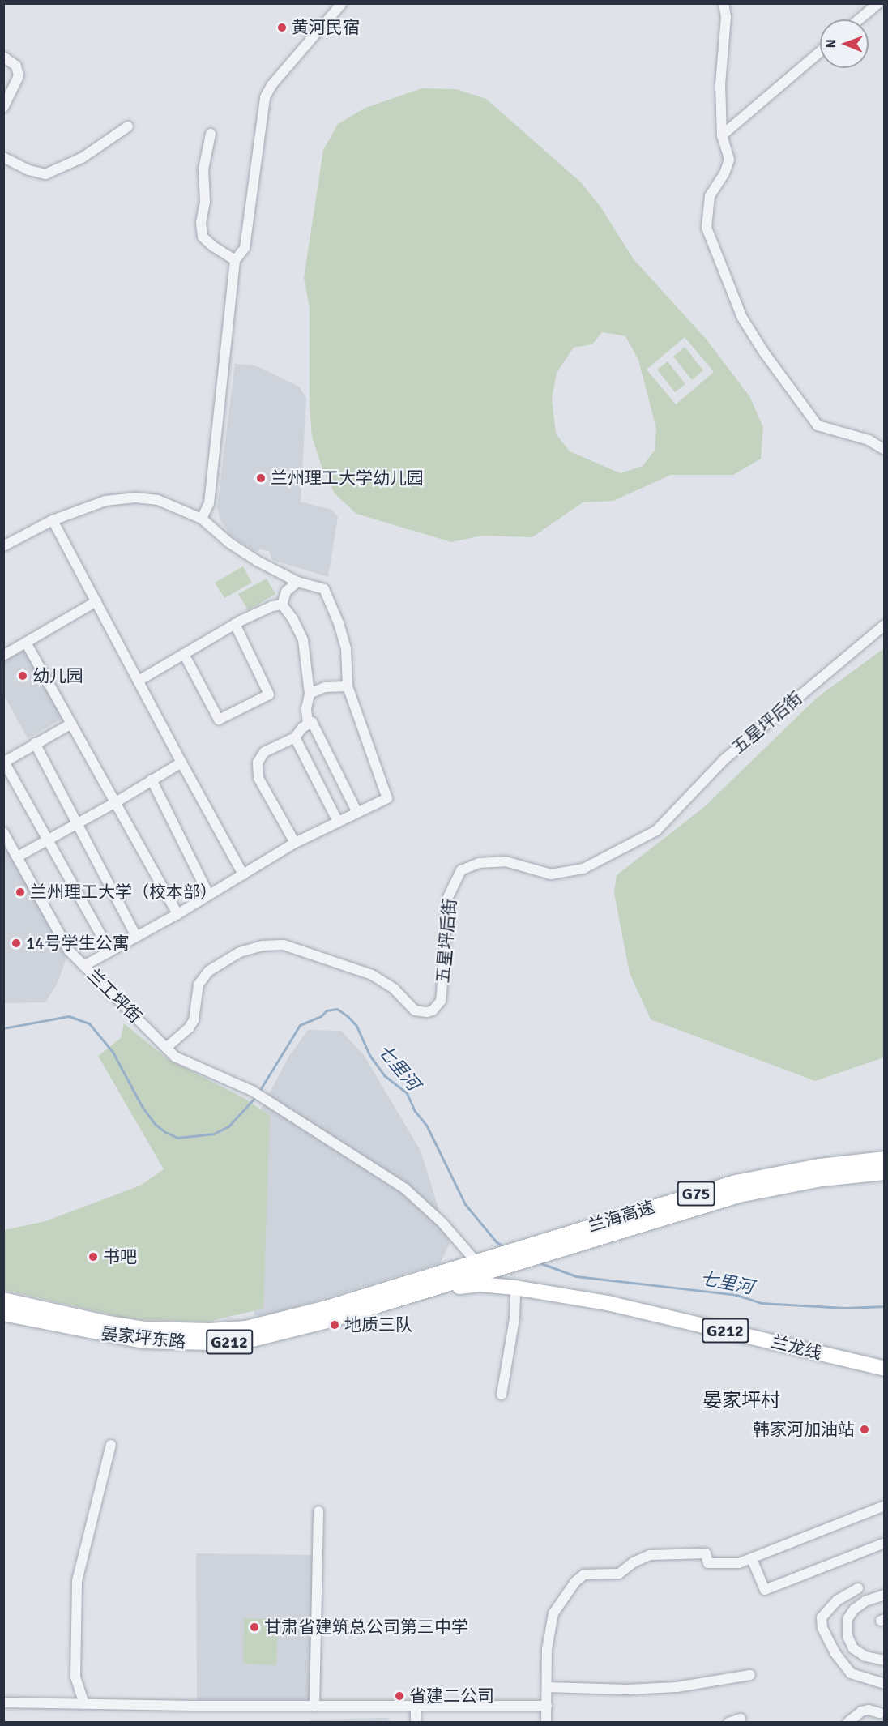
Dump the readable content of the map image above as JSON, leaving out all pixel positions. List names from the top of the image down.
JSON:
{
  "streets": {
    "highway": [
      "G75",
      "兰海高速",
      "G212",
      "晏家坪东路",
      "兰龙线"
    ],
    "street": ["五星坪后街", "兰工坪街"]
  },
  "crossings": [
    ["五星坪后街", "兰工坪街"],
    ["兰工坪街", "兰海高速"],
    ["兰工坪街", "兰龙线"],
    ["兰海高速", "晏家坪东路"],
    ["兰海高速", "兰龙线"],
    ["晏家坪东路", "兰龙线"]
  ],
  "districts": ["晏家坪村"],
  "water": ["七里河"],
  "places": [
    "黄河民宿",
    "兰州理工大学幼儿园",
    "幼儿园",
    "兰州理工大学（校本部）",
    "14号学生公寓",
    "书吧",
    "地质三队",
    "韩家河加油站",
    "甘肃省建筑总公司第三中学",
    "省建二公司"
  ],
  "north": "left"
}
